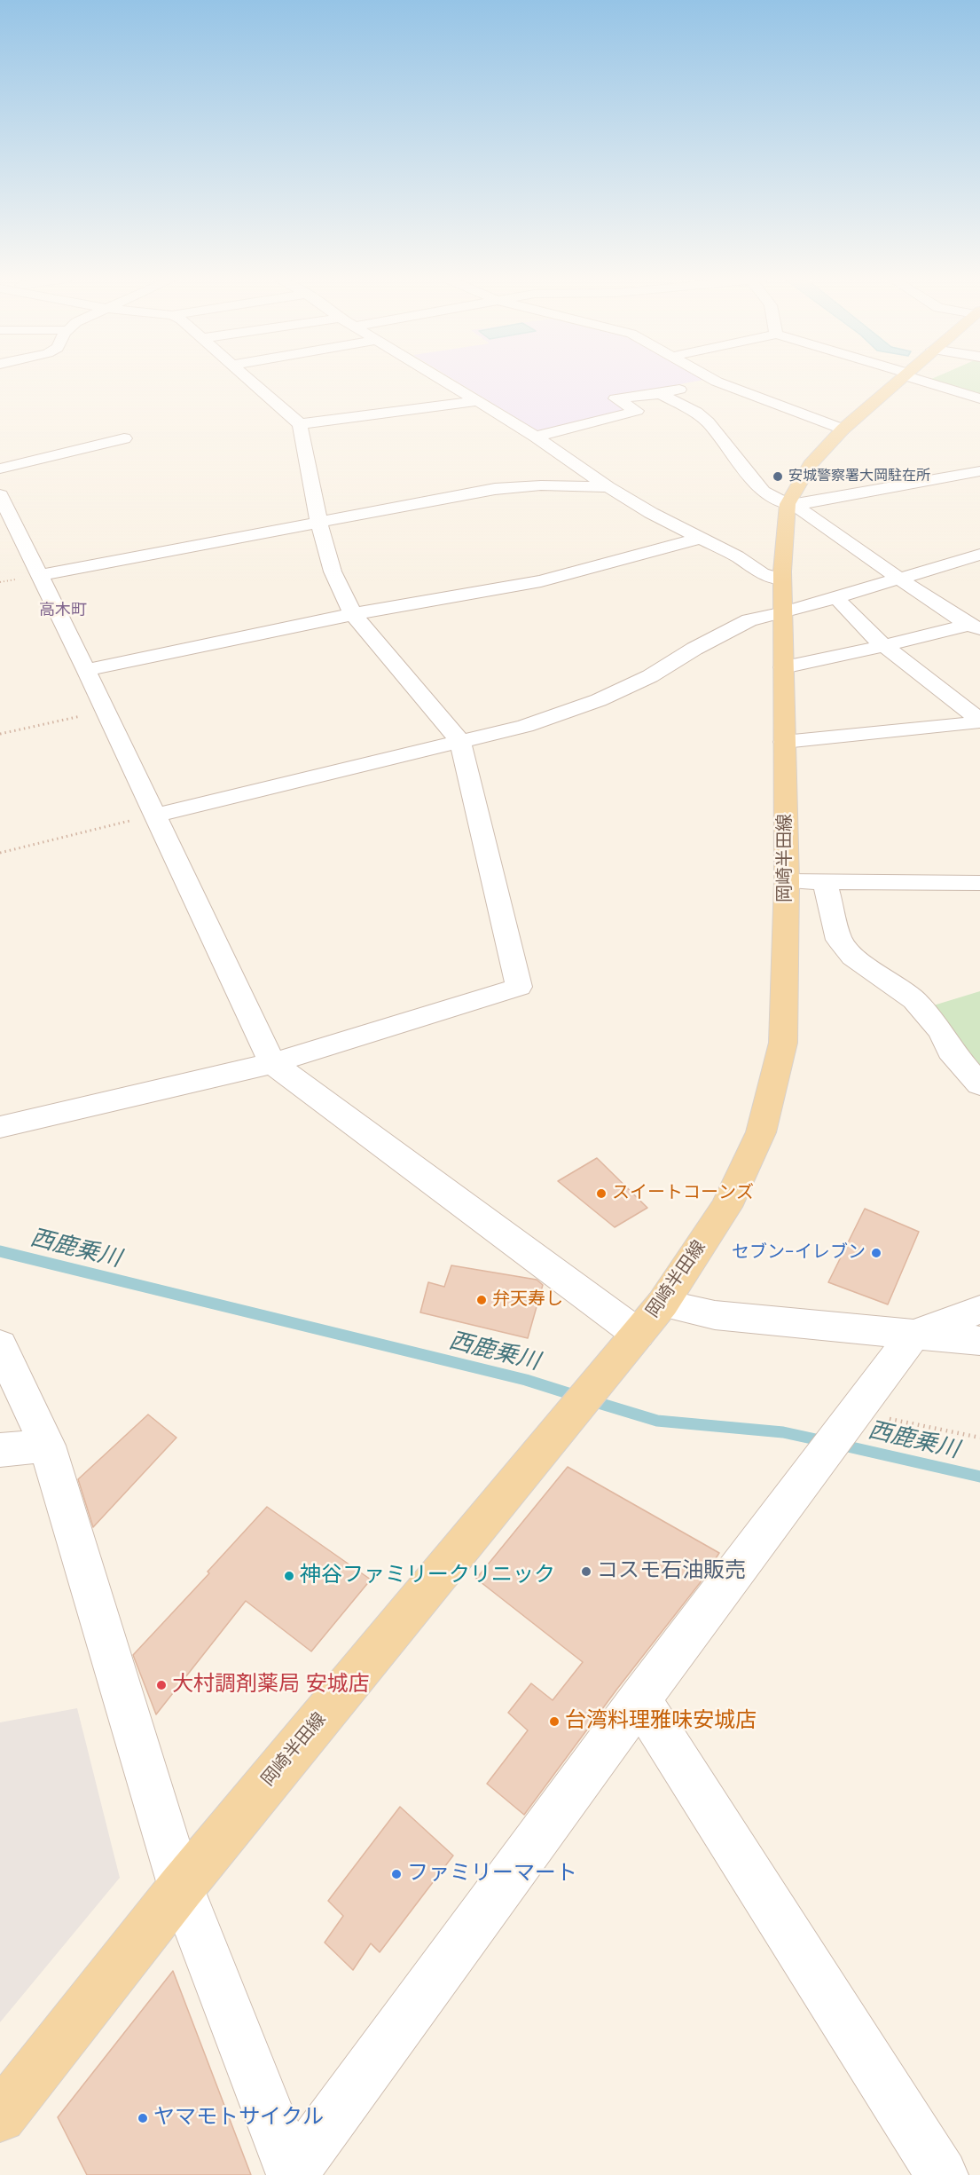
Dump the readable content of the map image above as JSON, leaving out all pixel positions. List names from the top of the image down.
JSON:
{
  "streets": {
    "main road": ["岡崎半田線"]
  },
  "districts": ["高木町"],
  "water": ["西鹿乗川"],
  "places": [
    "安城警察署大岡駐在所",
    "スイートコーンズ",
    "セブン-イレブン",
    "弁天寿し",
    "コスモ石油販売",
    "神谷ファミリークリニック",
    "大村調剤薬局 安城店",
    "台湾料理雅味安城店",
    "ファミリーマート",
    "ヤマモトサイクル"
  ]
}
